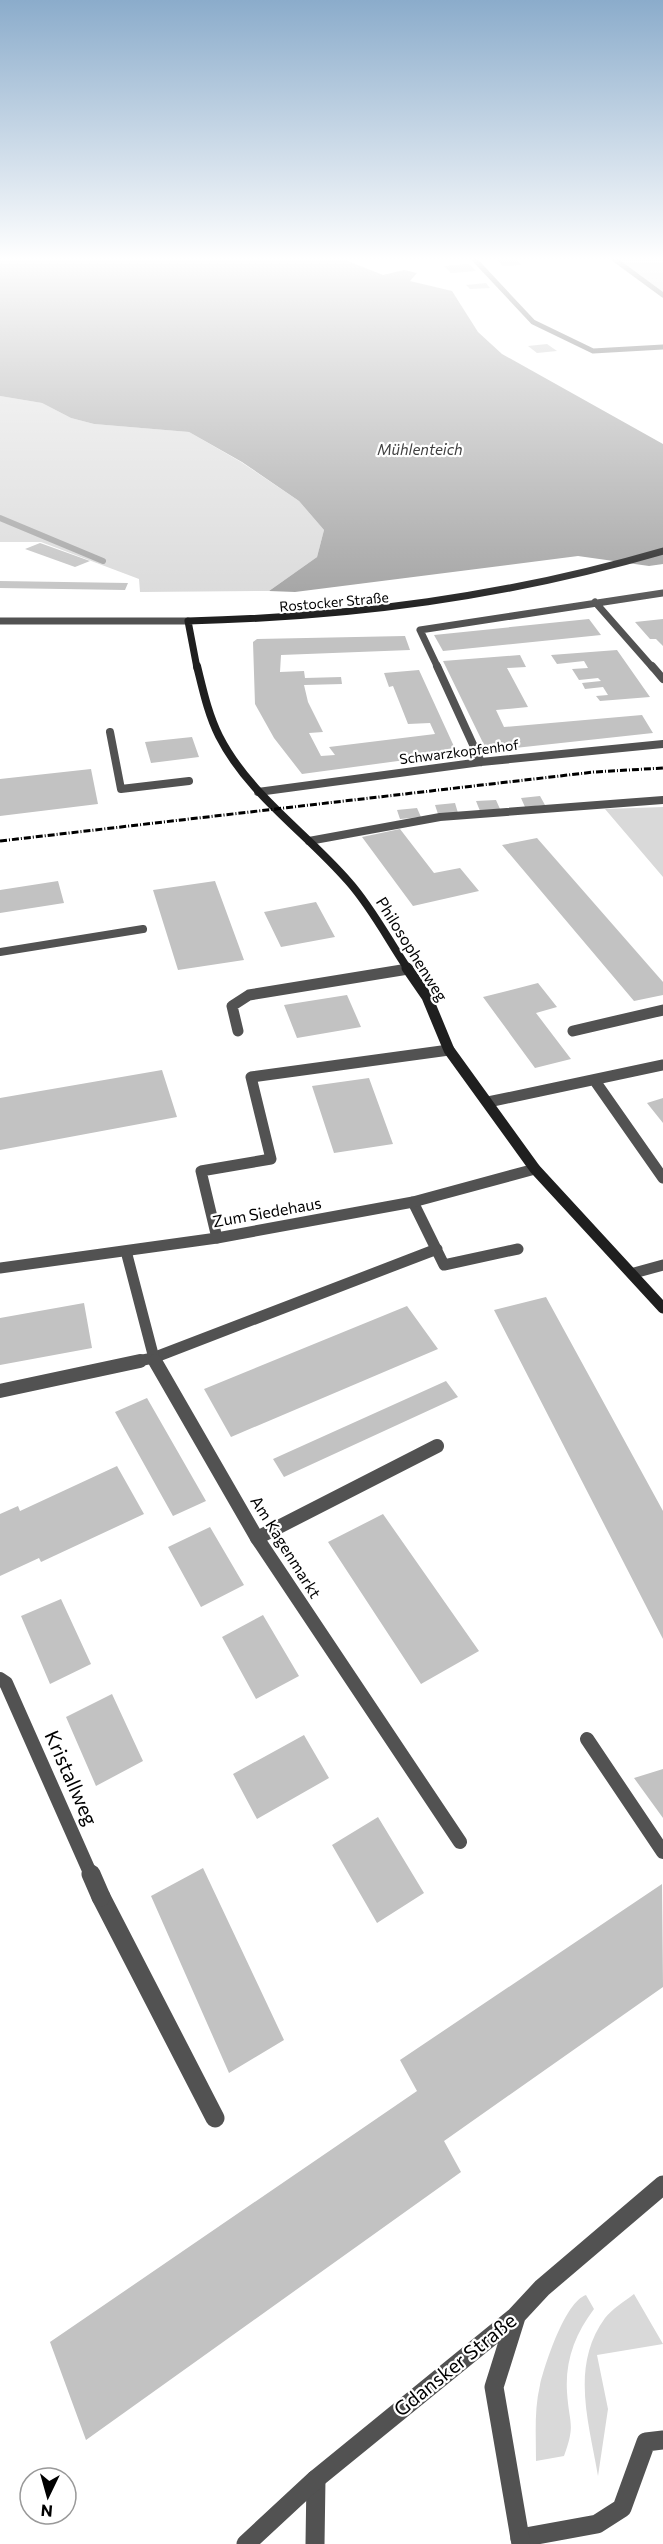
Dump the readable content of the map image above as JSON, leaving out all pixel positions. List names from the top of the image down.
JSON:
{
  "streets": {
    "main road": ["Rostocker Straße", "Philosophenweg"],
    "street": [
      "Schwarzkopfenhof",
      "Zum Siedehaus",
      "Am Kagenmarkt",
      "Kristallweg",
      "Gdansker Straße"
    ]
  },
  "crossings": [
    ["Rostocker Straße", "Philosophenweg"],
    ["Schwarzkopfenhof", "Philosophenweg"],
    ["Philosophenweg", "Zum Siedehaus"],
    ["Zum Siedehaus", "Am Kagenmarkt"]
  ],
  "water": ["Mühlenteich"],
  "north": "bottom"
}
